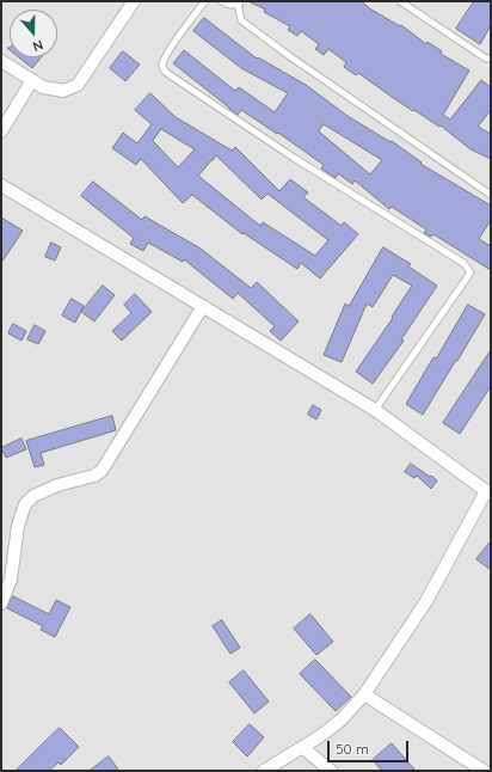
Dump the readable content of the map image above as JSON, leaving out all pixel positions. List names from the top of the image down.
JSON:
{
  "scale_bar": "50 m",
  "north": "bottom"
}
